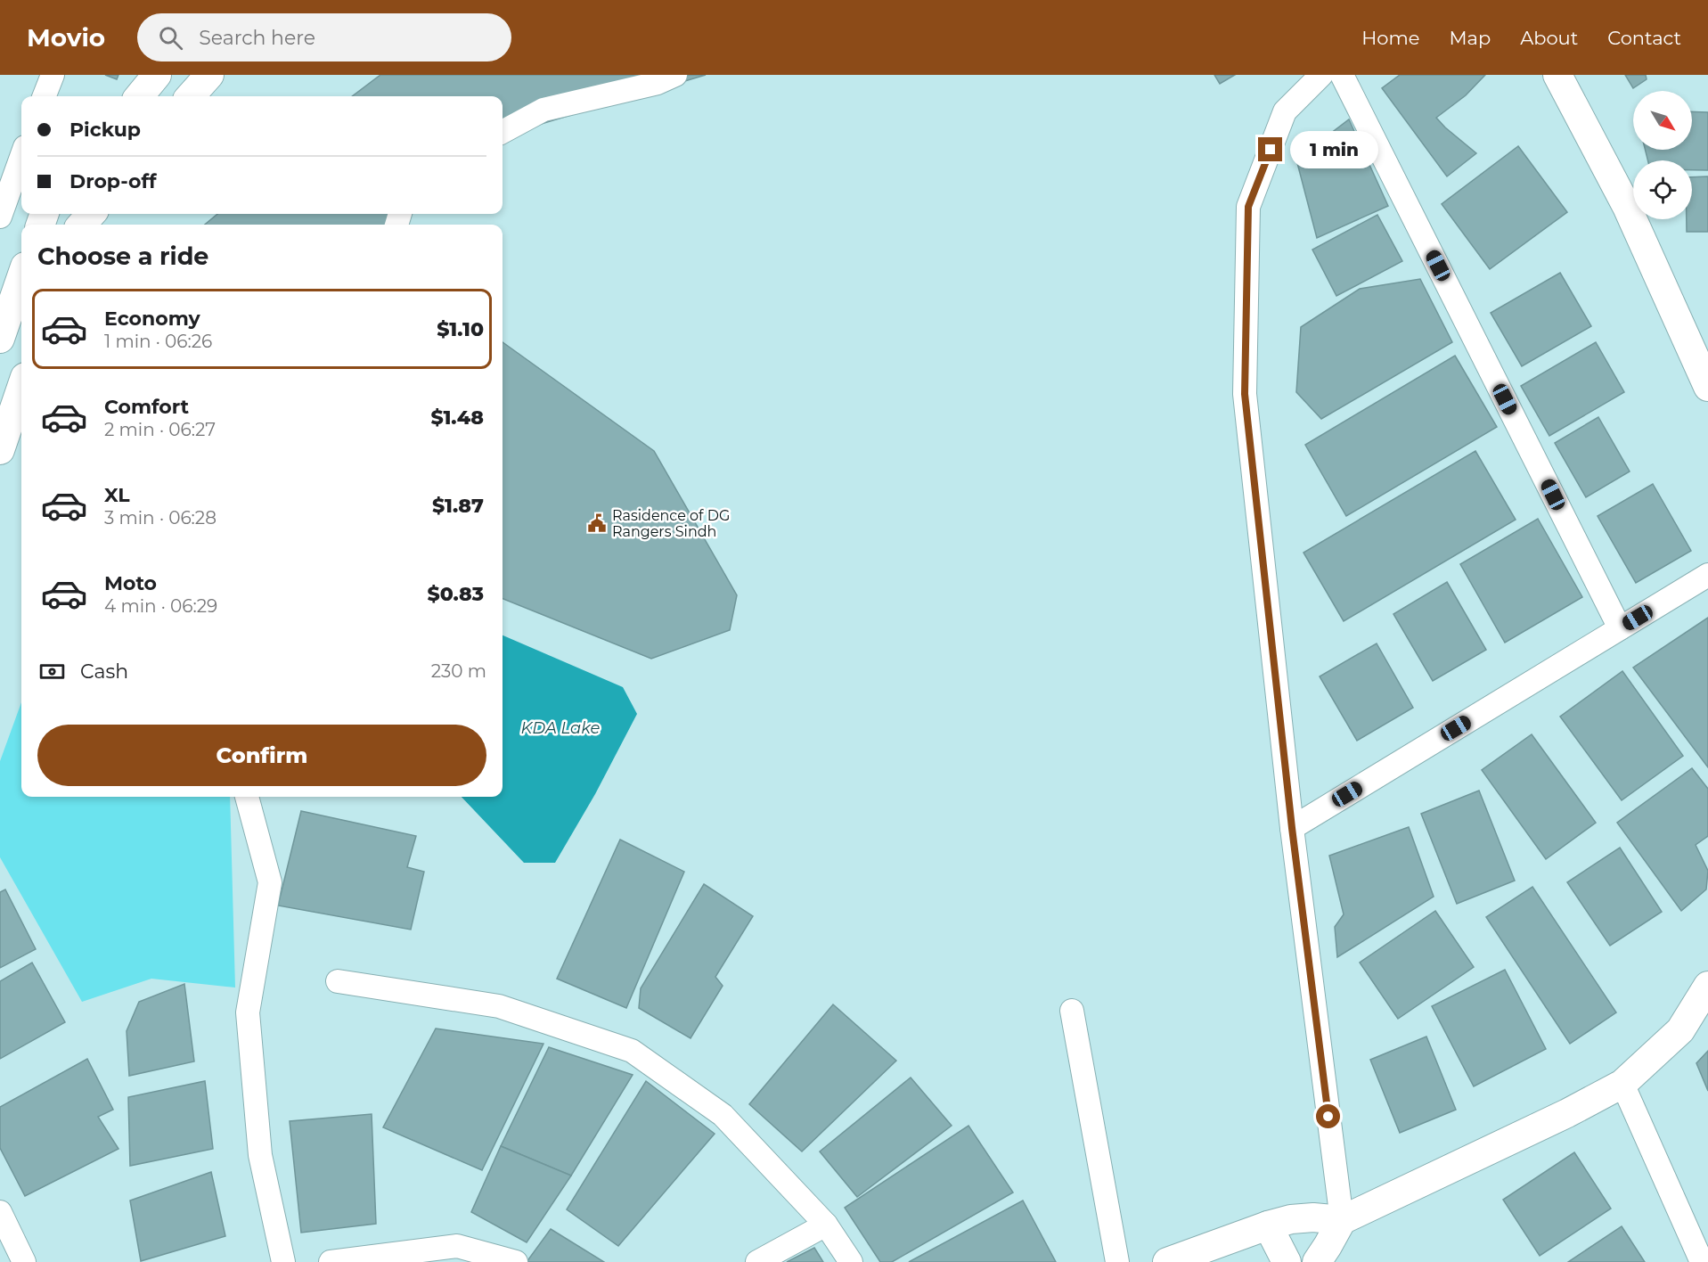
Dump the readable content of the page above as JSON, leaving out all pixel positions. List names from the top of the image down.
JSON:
{
  "water": ["KDA Lake"],
  "places": {
    "public building": ["Rasidence of DG Rangers Sindh"]
  },
  "north": "bottom right",
  "page": {
    "header": "Movio",
    "search": "Search here",
    "nav": [
      "Home",
      "Map",
      "About",
      "Contact"
    ],
    "banner": ["Pickup", "Drop-off"],
    "bubble": "1 min",
    "heading": "Choose a ride",
    "list": [
      {
        "name": "Economy",
        "note": "1 min · 06:26",
        "value": "$1.10"
      },
      {
        "name": "Comfort",
        "note": "2 min · 06:27",
        "value": "$1.48"
      },
      {
        "name": "XL",
        "note": "3 min · 06:28",
        "value": "$1.87"
      },
      {
        "name": "Moto",
        "note": "4 min · 06:29",
        "value": "$0.83"
      }
    ],
    "pay": ["Cash", "230 m"],
    "buttons": "Confirm"
  }
}
